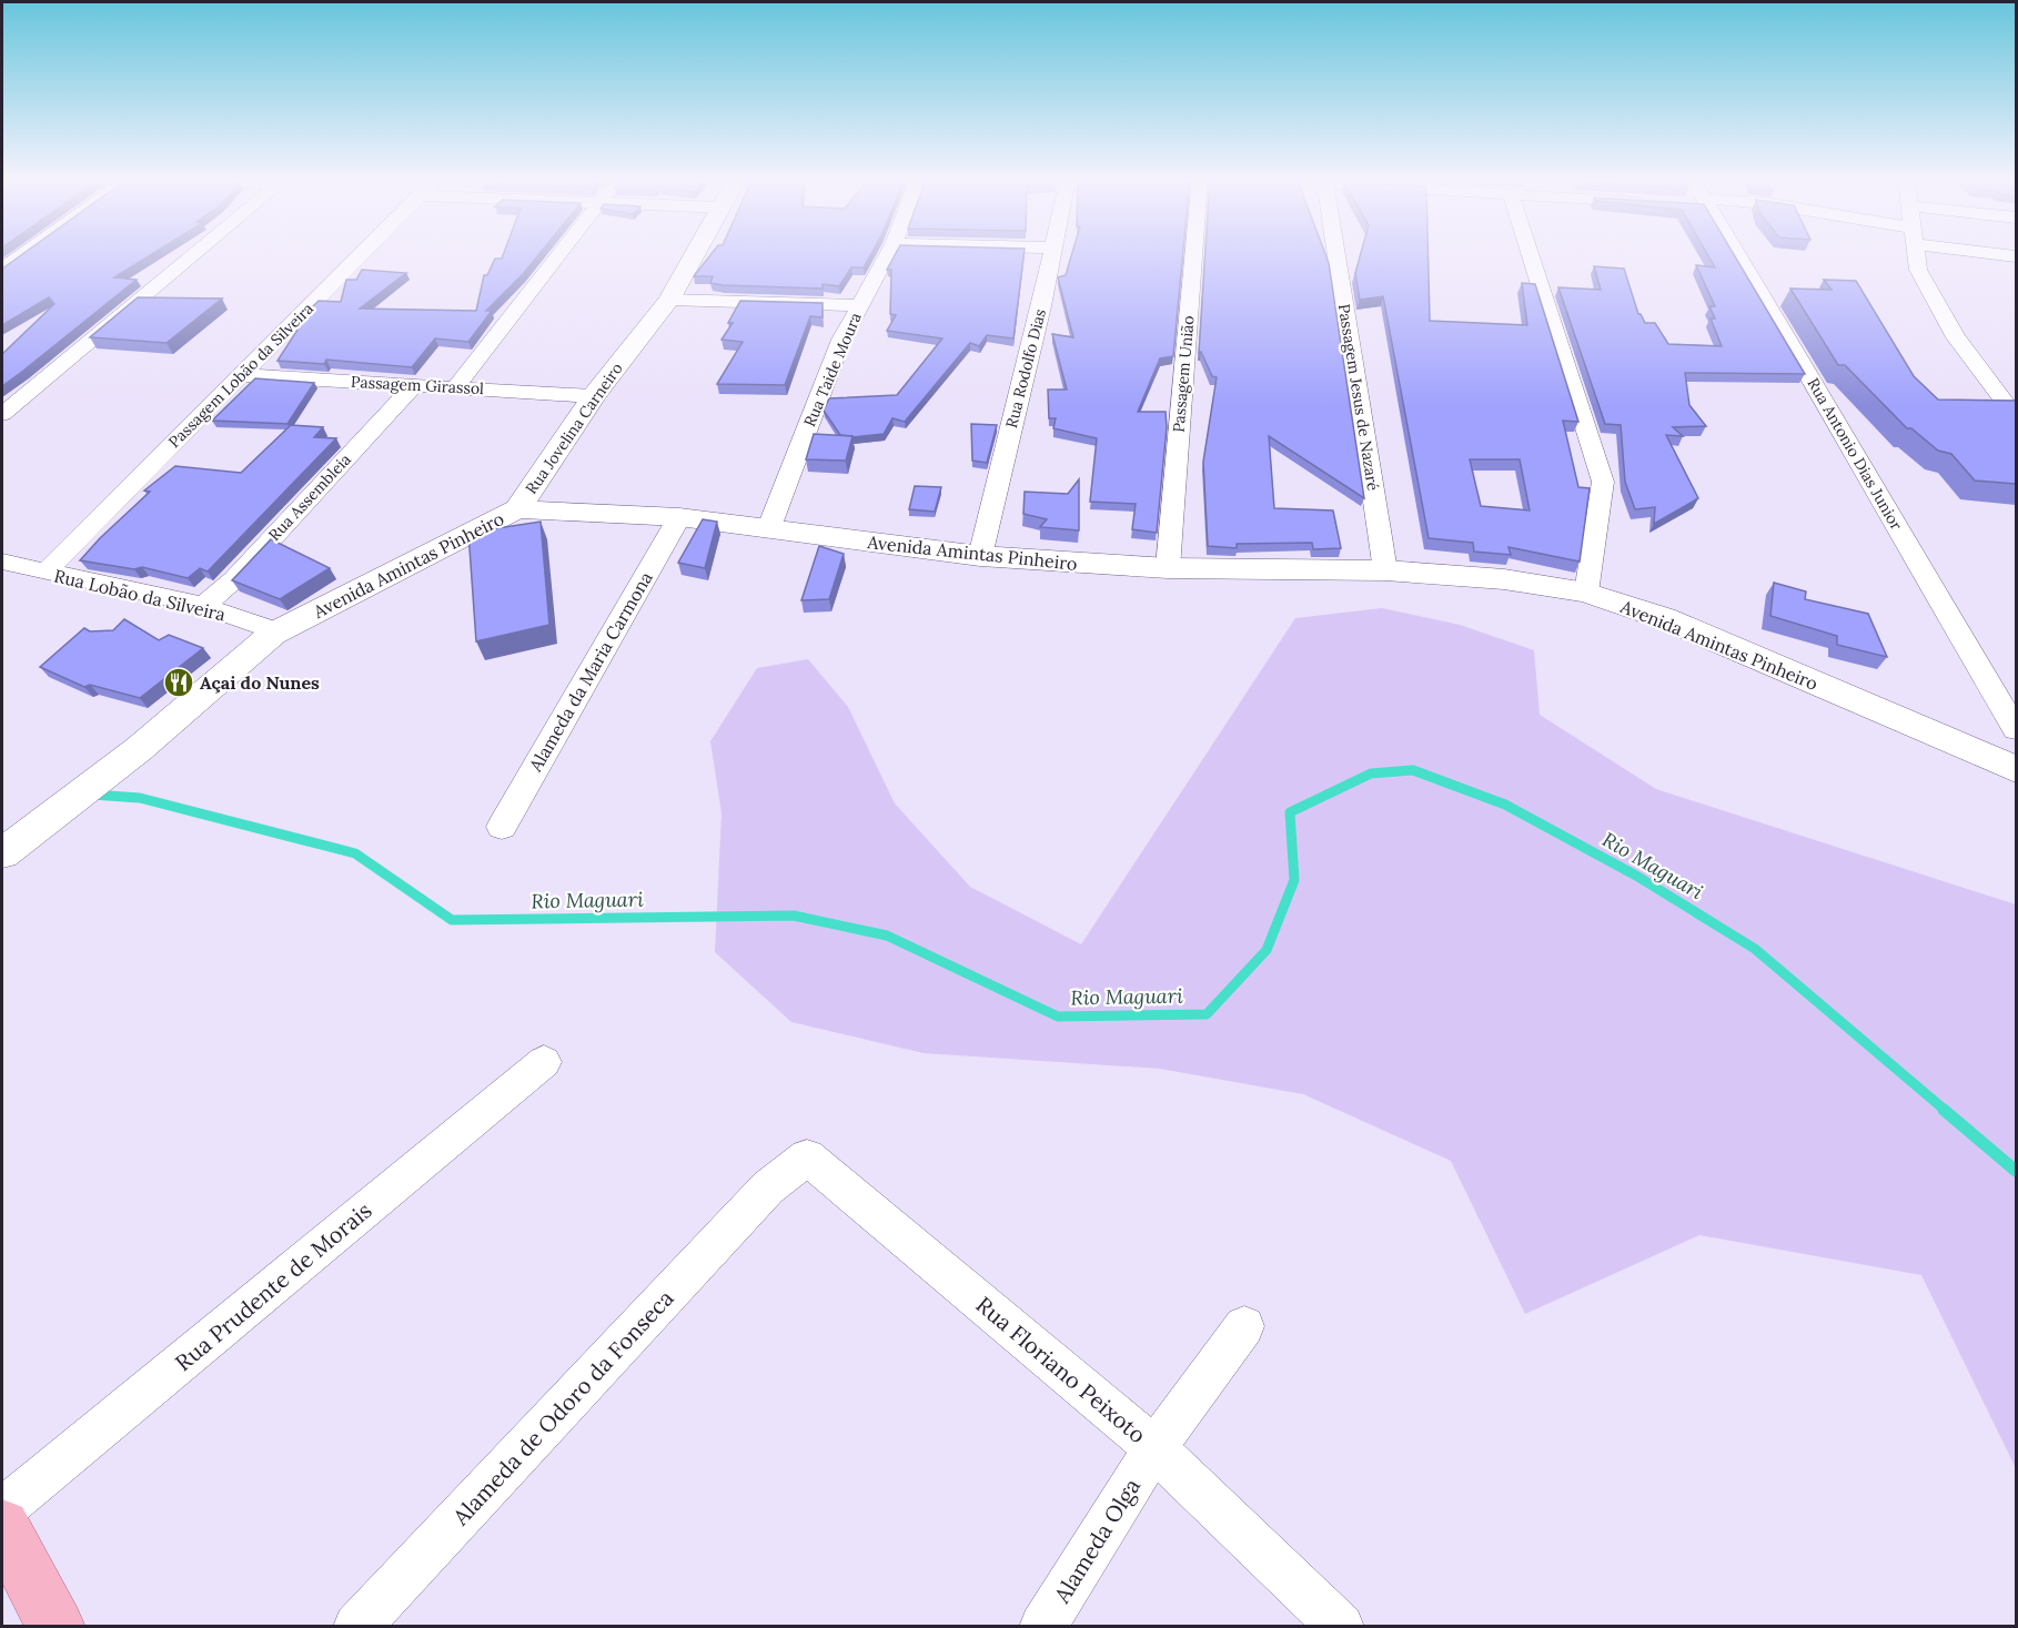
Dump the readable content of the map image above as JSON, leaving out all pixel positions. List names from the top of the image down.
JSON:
{
  "streets": {
    "street": [
      "Rua Rodolfo Dias",
      "Rua Taide Moura",
      "Passagem União",
      "Passagem Lobão da Silveira",
      "Passagem Girassol",
      "Passagem Jesus de Nazaré",
      "Rua Jovelina Carneiro",
      "Rua Antonio Dias Junior",
      "Rua Assembleia",
      "Avenida Amintas Pinheiro",
      "Rua Lobão da Silveira",
      "Alameda da Maria Carmona",
      "Rua Prudente de Morais",
      "Rua Floriano Peixoto",
      "Alameda de Odoro da Fonseca",
      "Alameda Olga"
    ]
  },
  "crossings": [
    ["Rua Rodolfo Dias", "Avenida Amintas Pinheiro"],
    ["Rua Taide Moura", "Avenida Amintas Pinheiro"],
    ["Passagem União", "Avenida Amintas Pinheiro"],
    ["Passagem Lobão da Silveira", "Passagem Girassol"],
    ["Passagem Lobão da Silveira", "Rua Lobão da Silveira"],
    ["Passagem Girassol", "Rua Jovelina Carneiro"],
    ["Passagem Girassol", "Rua Assembleia"],
    ["Passagem Jesus de Nazaré", "Avenida Amintas Pinheiro"],
    ["Rua Jovelina Carneiro", "Avenida Amintas Pinheiro"],
    ["Rua Assembleia", "Rua Lobão da Silveira"],
    ["Avenida Amintas Pinheiro", "Rua Lobão da Silveira"],
    ["Avenida Amintas Pinheiro", "Alameda da Maria Carmona"],
    ["Rua Floriano Peixoto", "Alameda de Odoro da Fonseca"],
    ["Rua Floriano Peixoto", "Alameda Olga"]
  ],
  "water": ["Rio Maguari"],
  "places": {
    "restaurant": ["Açai do Nunes"]
  }
}
